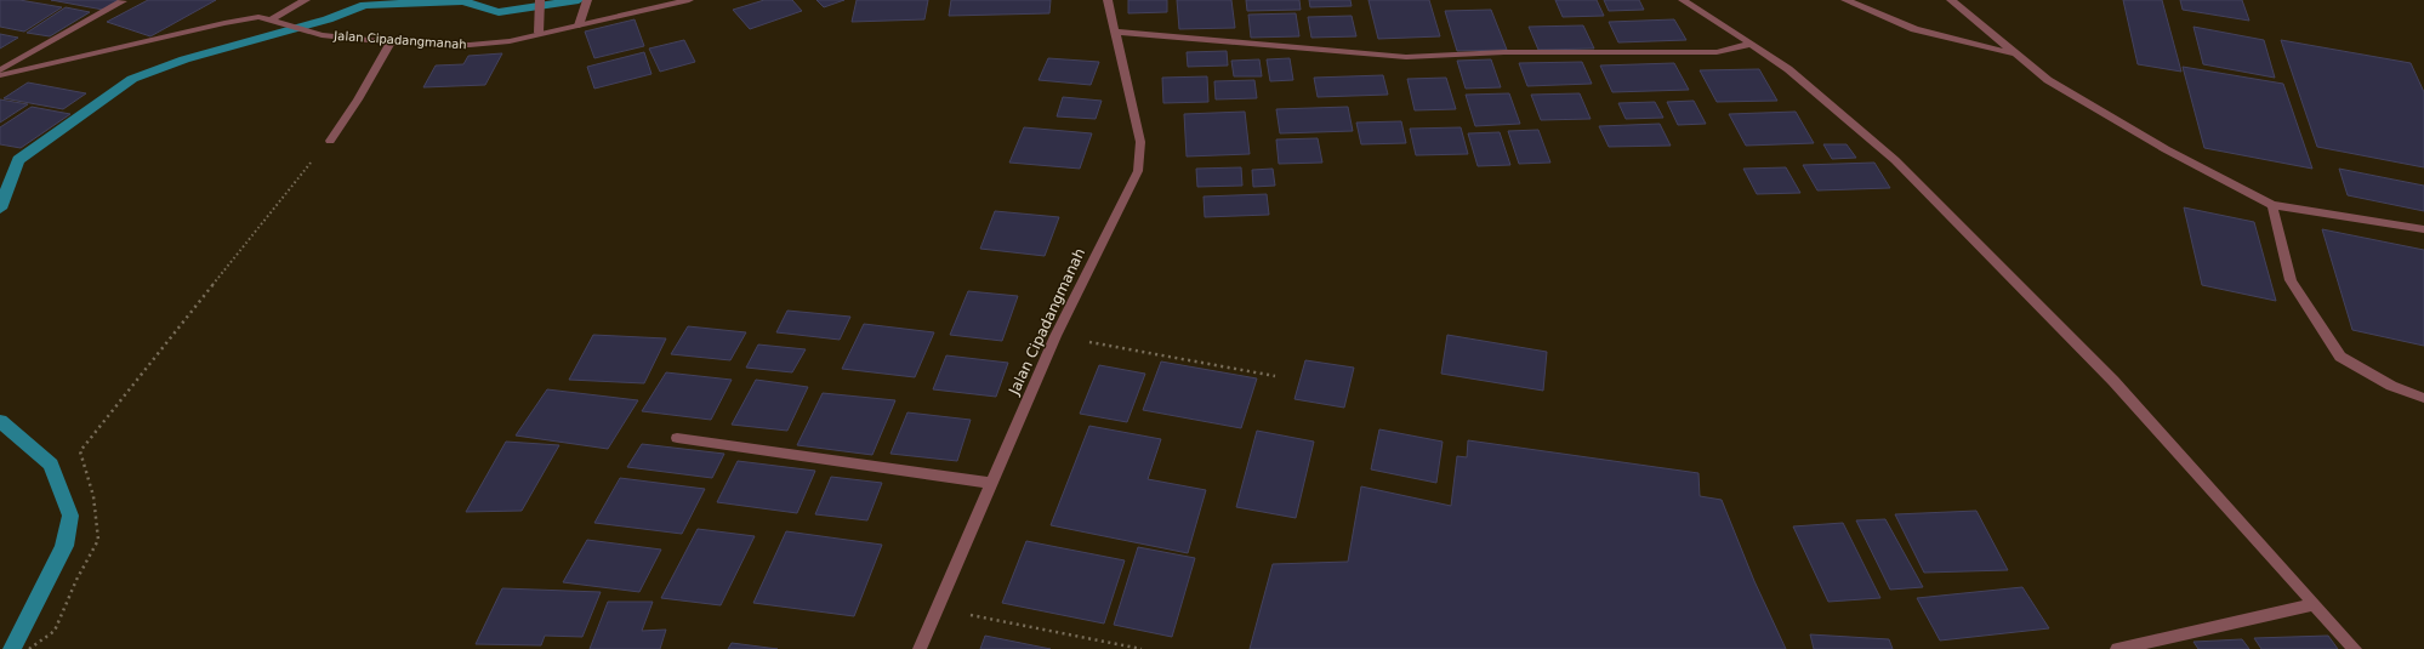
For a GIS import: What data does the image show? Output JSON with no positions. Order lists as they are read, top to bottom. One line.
{"streets":{"street":["Jalan Cipadangmanah"]}}
